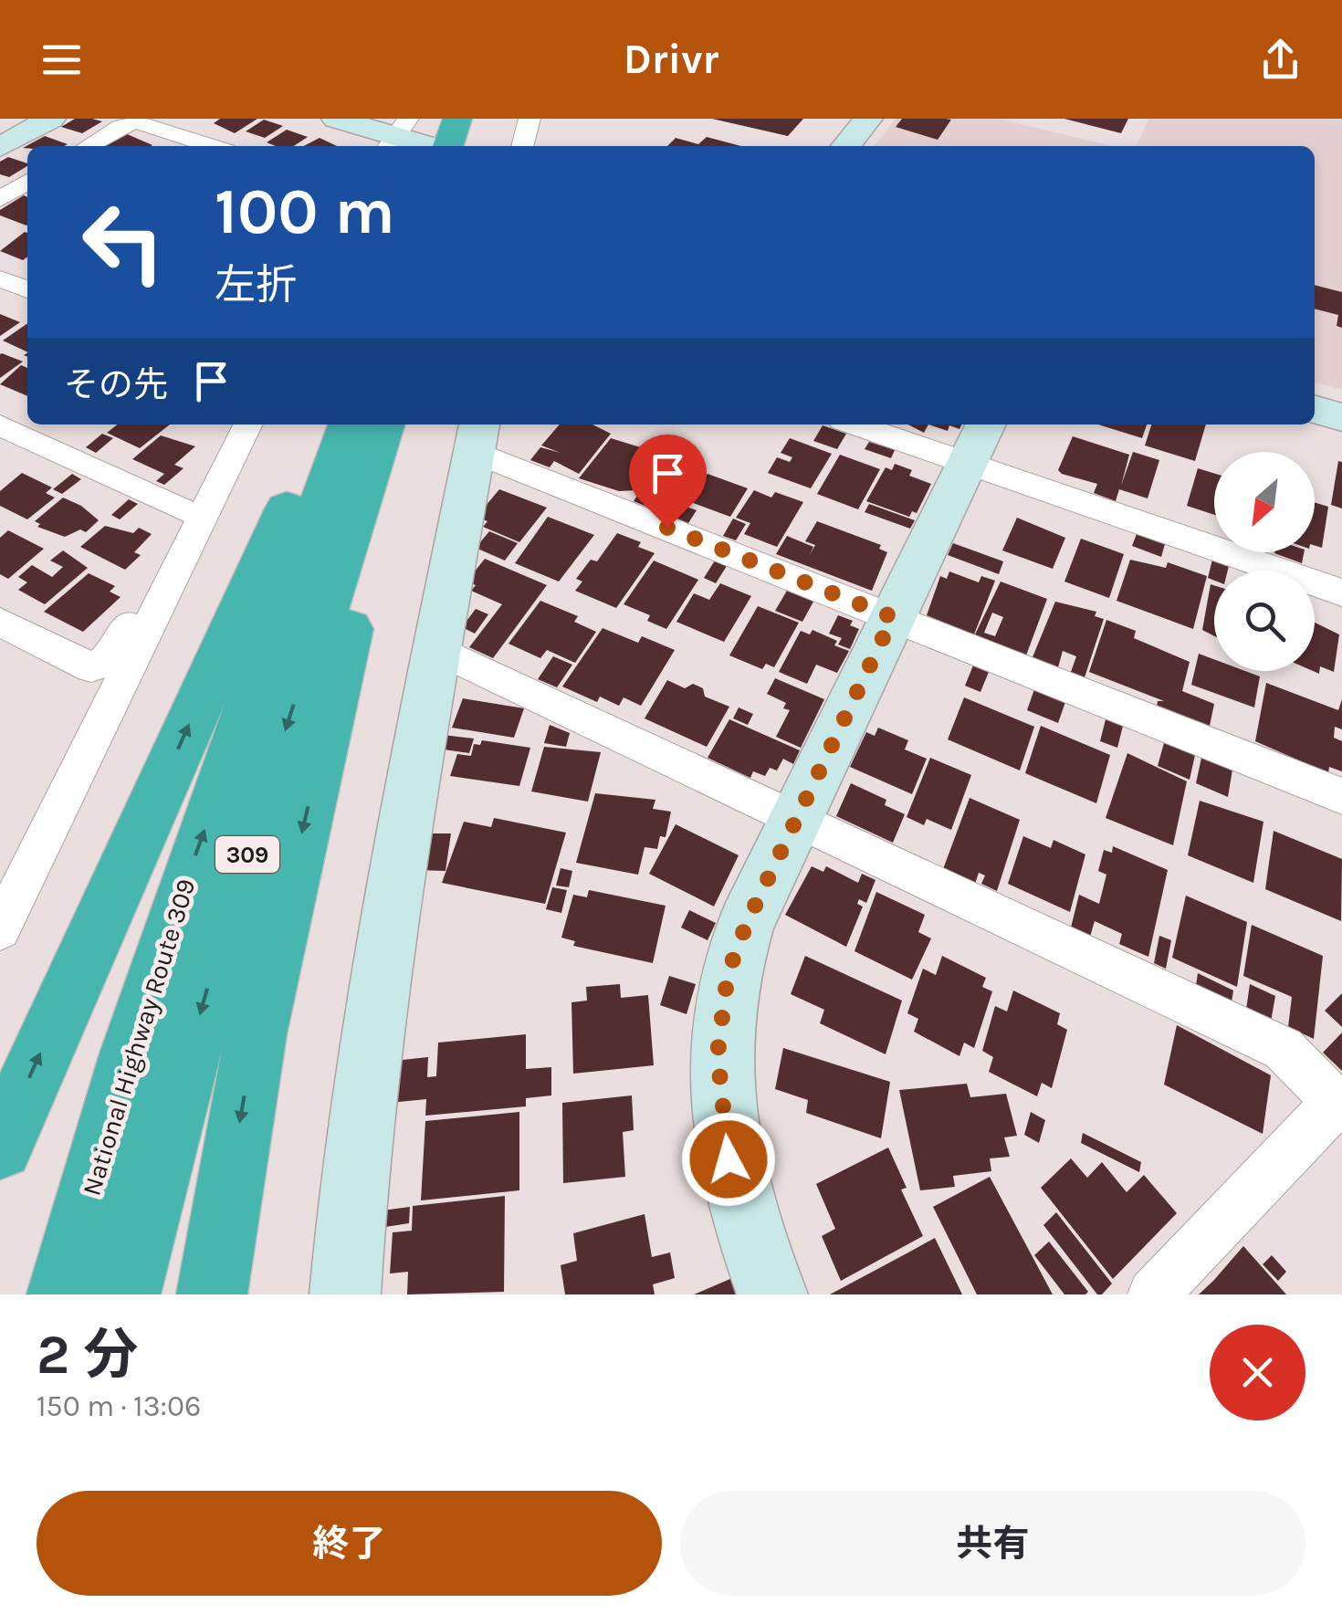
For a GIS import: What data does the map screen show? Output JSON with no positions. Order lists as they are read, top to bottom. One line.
{"streets":{"highway":["309","National Highway Route 309"]},"north":"bottom left","page":{"header":"Drivr","turn":["100 m","左折"],"then":"その先","heading":["2 分","150 m · 13:06"],"buttons":["終了","共有"]}}
